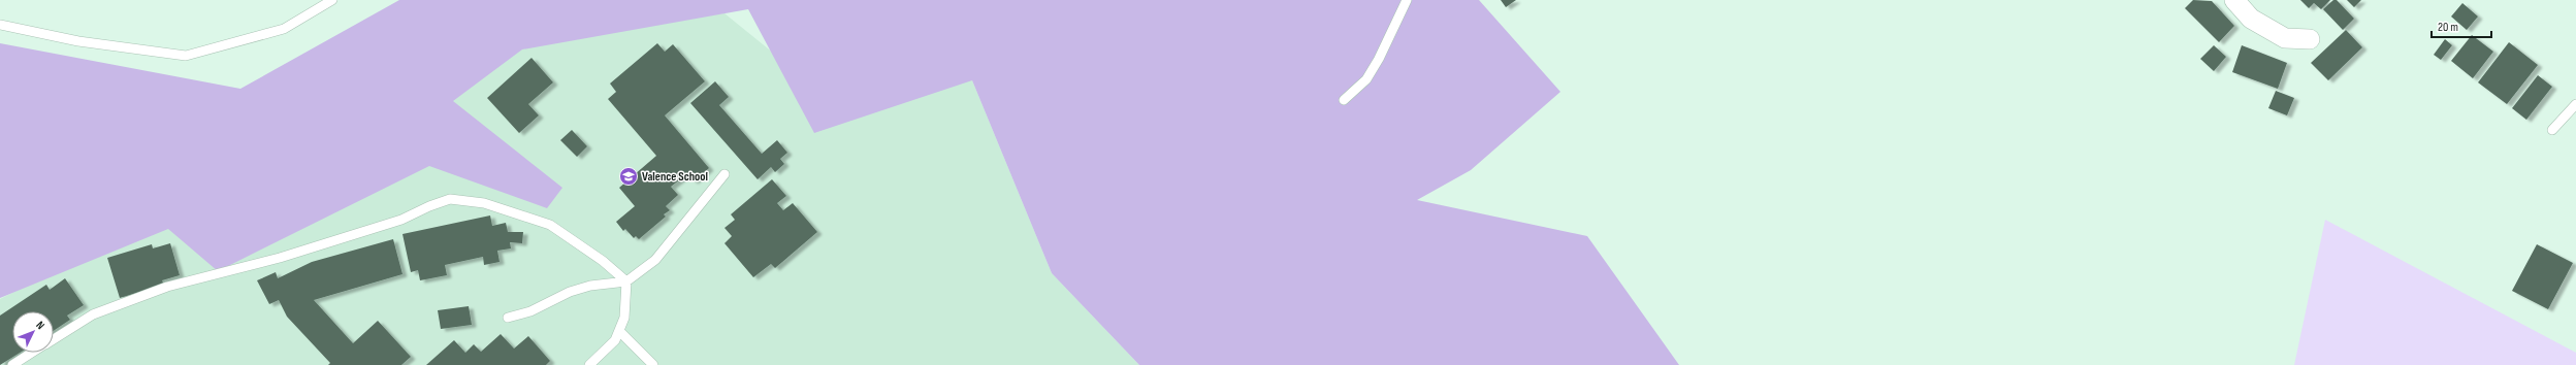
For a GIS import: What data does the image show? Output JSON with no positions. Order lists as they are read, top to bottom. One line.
{"places":{"school or university":["Valence School"]},"scale_bar":"20 m","north":"top right"}
